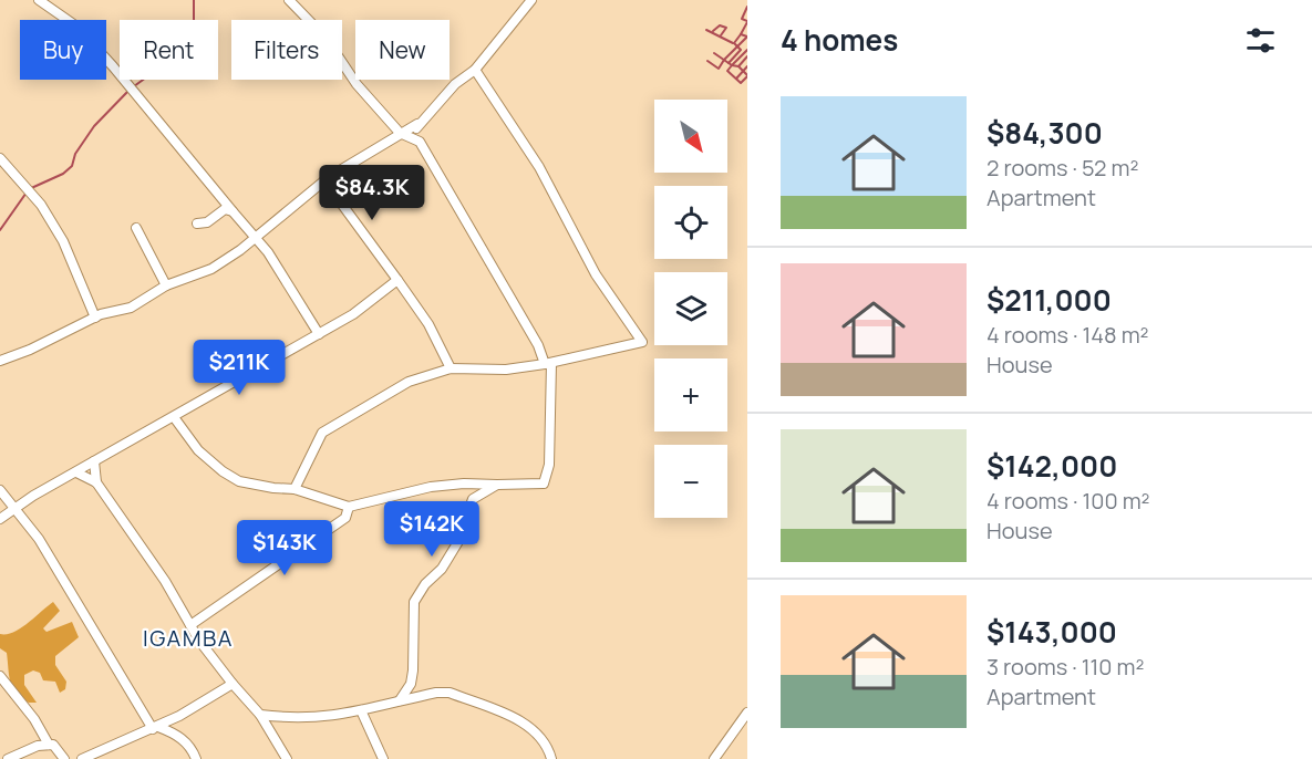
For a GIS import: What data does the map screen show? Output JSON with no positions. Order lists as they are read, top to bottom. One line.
{"districts":["IGAMBA"],"north":"bottom right","page":{"heading":"4 homes","chip":["Buy","Rent","Filters","New"],"list":[{"name":"$84,300","note":"2 rooms · 52 m² · Apartment"},{"name":"$211,000","note":"4 rooms · 148 m² · House"},{"name":"$142,000","note":"4 rooms · 100 m² · House"},{"name":"$143,000","note":"3 rooms · 110 m² · Apartment"}],"map_buttons":["+","−"],"price":["$84.3K","$211K","$142K","$143K"]}}
